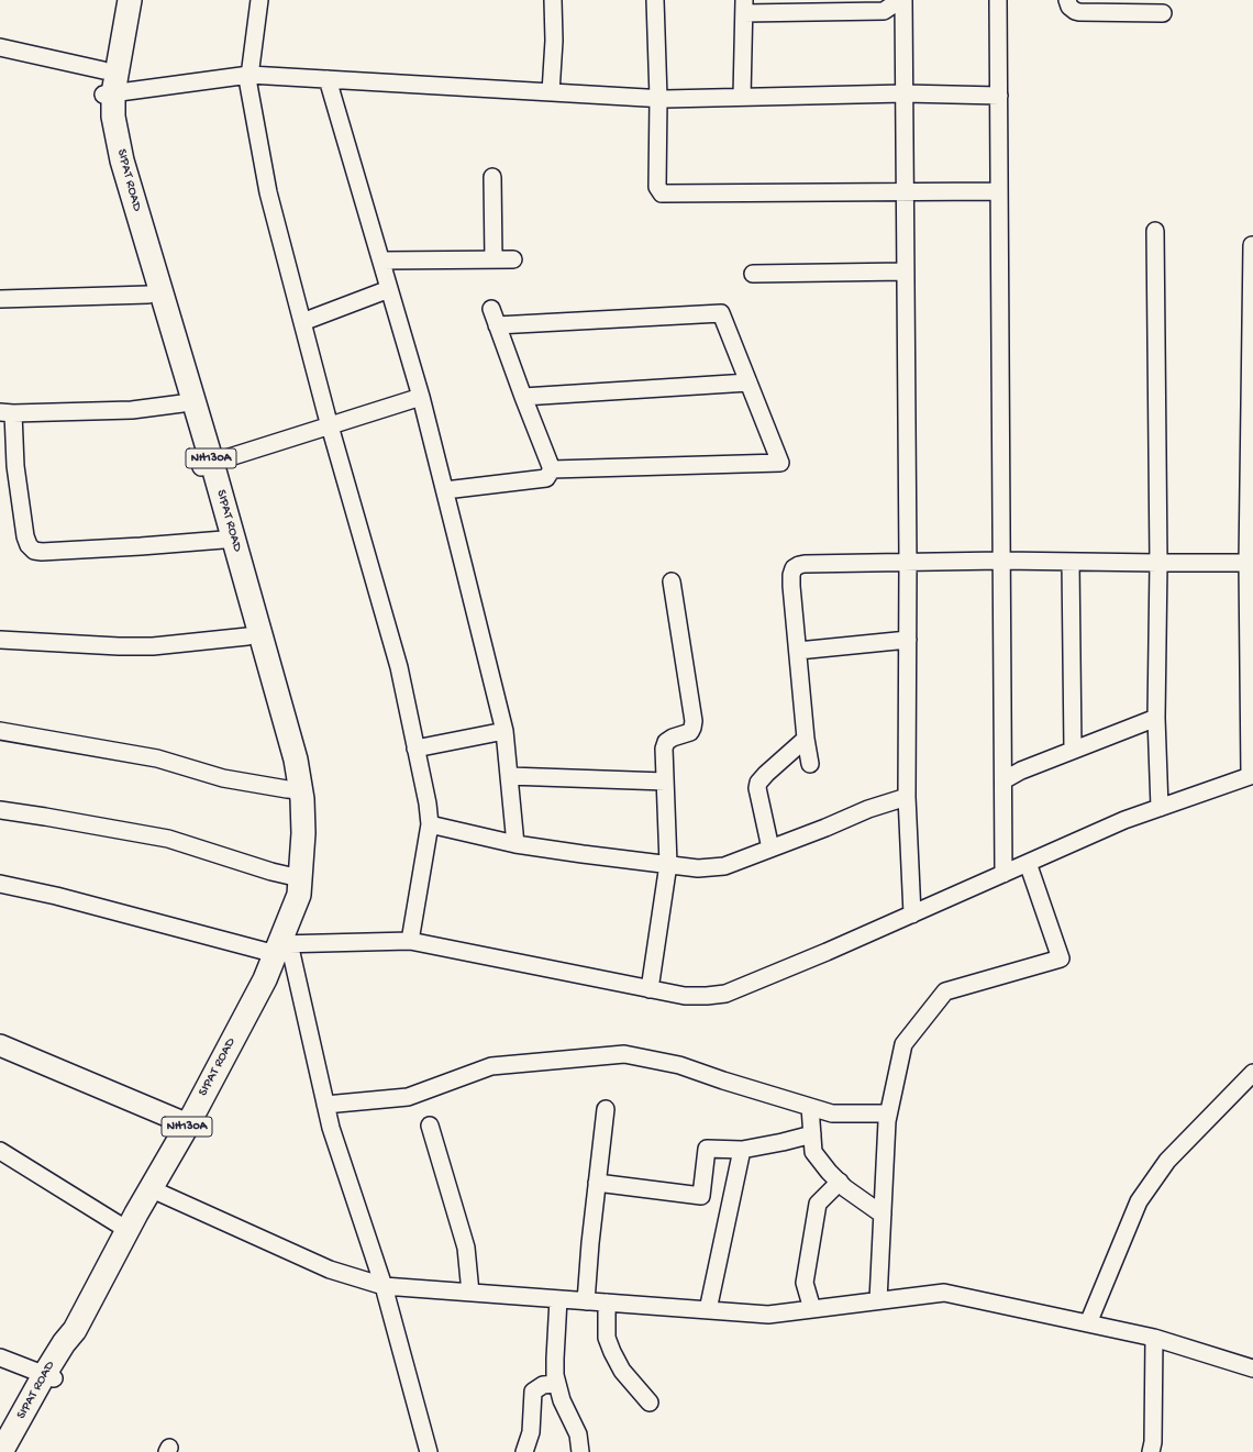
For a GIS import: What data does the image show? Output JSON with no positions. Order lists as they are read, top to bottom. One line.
{"streets":{"highway":["SIPAT ROAD","NH130A"]}}
